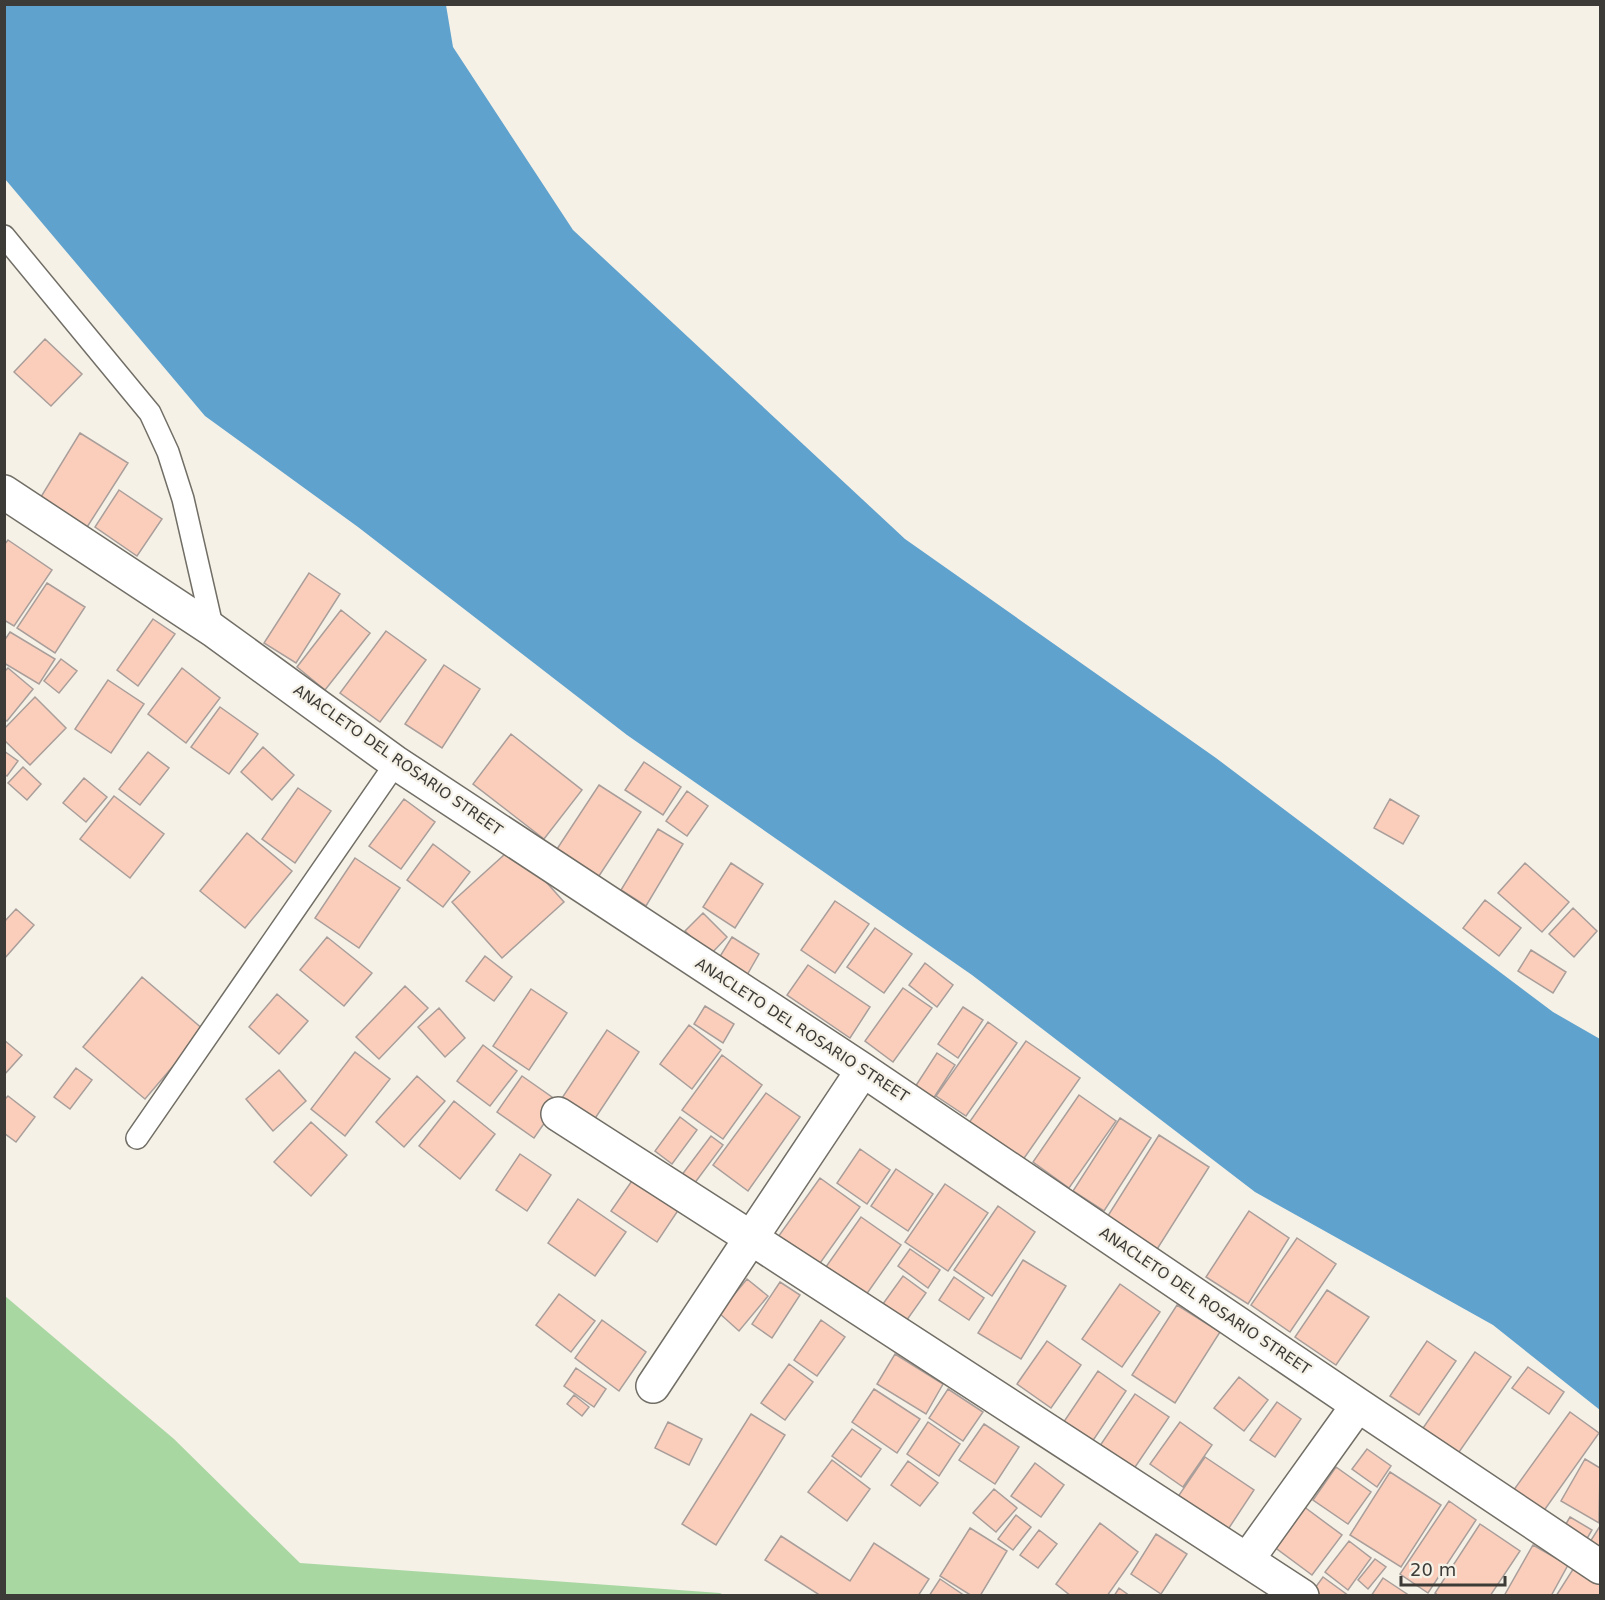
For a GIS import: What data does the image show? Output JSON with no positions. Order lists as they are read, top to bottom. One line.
{"streets":{"street":["ANACLETO DEL ROSARIO STREET"]},"scale_bar":"20 m"}
